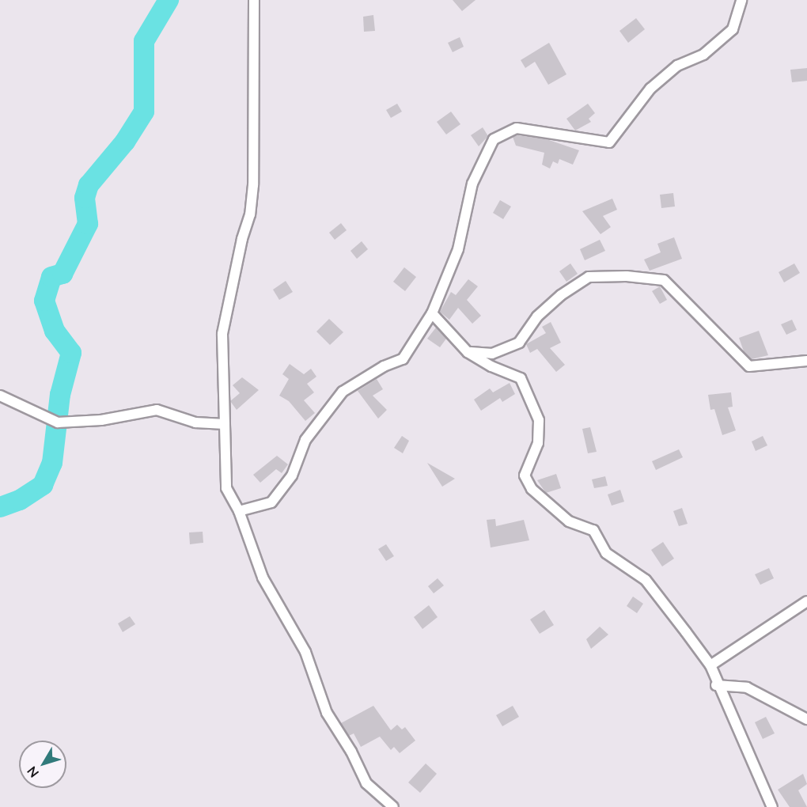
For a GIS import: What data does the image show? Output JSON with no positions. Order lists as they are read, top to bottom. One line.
{"north":"bottom left"}
